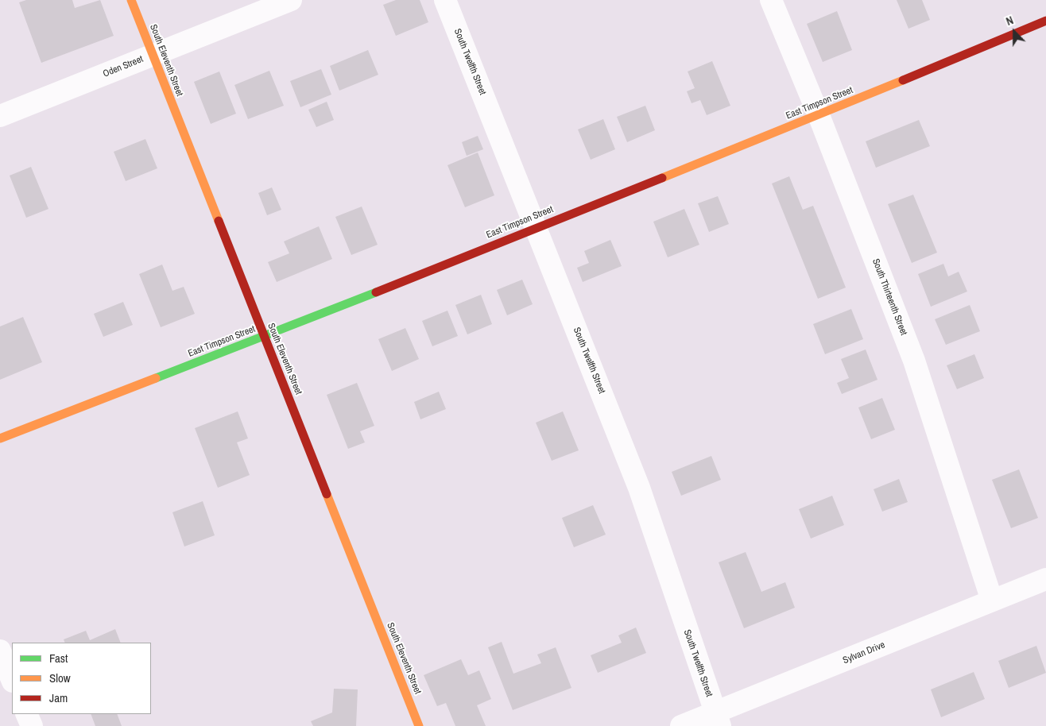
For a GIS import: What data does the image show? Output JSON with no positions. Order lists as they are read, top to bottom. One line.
{"streets":{"street":["South Eleventh Street","South Twelfth Street","Oden Street","East Timpson Street","South Thirteenth Street","Sylvan Drive"]},"crossings":[["South Eleventh Street","Oden Street"],["South Eleventh Street","East Timpson Street"],["South Twelfth Street","East Timpson Street"],["South Twelfth Street","Sylvan Drive"],["East Timpson Street","South Thirteenth Street"],["South Thirteenth Street","Sylvan Drive"]],"legend":["Fast","Slow","Jam"],"north":"top"}
